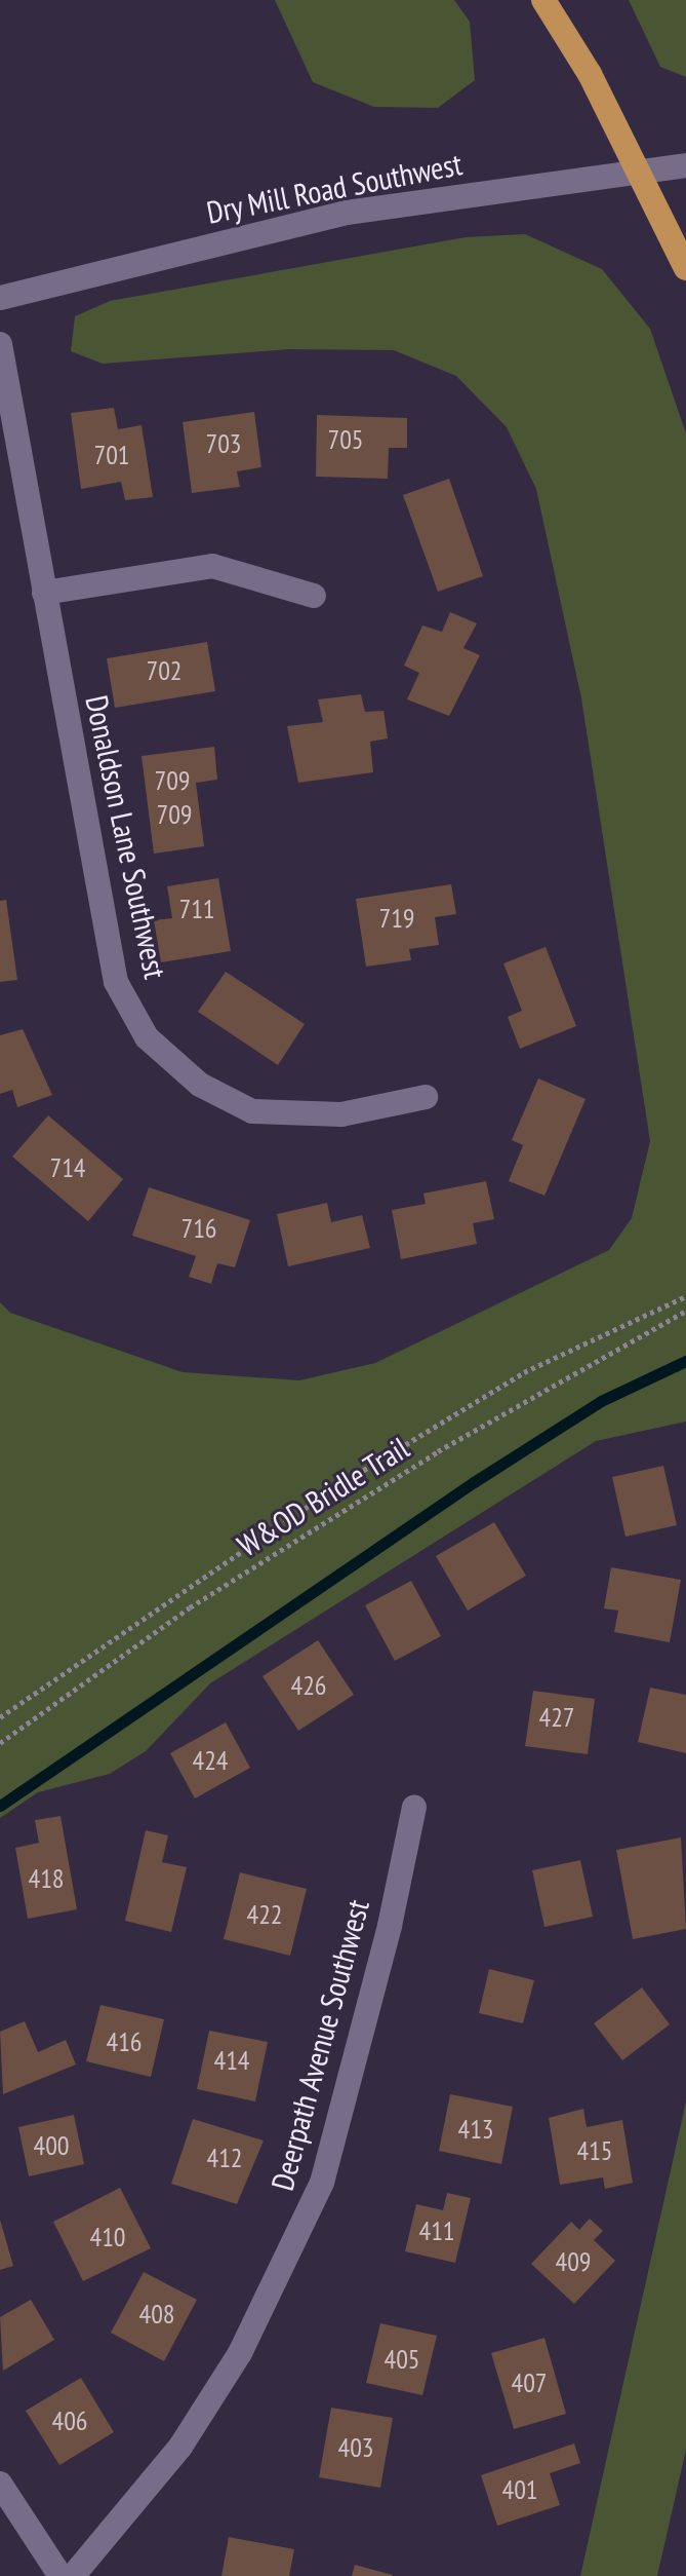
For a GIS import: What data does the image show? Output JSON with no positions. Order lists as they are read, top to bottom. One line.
{"streets":{"street":["Dry Mill Road Southwest","Donaldson Lane Southwest","Deerpath Avenue Southwest"],"path":["W&OD Bridle Trail"]},"house_numbers":["705","703","701","702","709","709","711","719","714","716","426","427","424","418","422","416","414","413","400","415","412","411","410","409","408","405","407","406","403","401"]}
